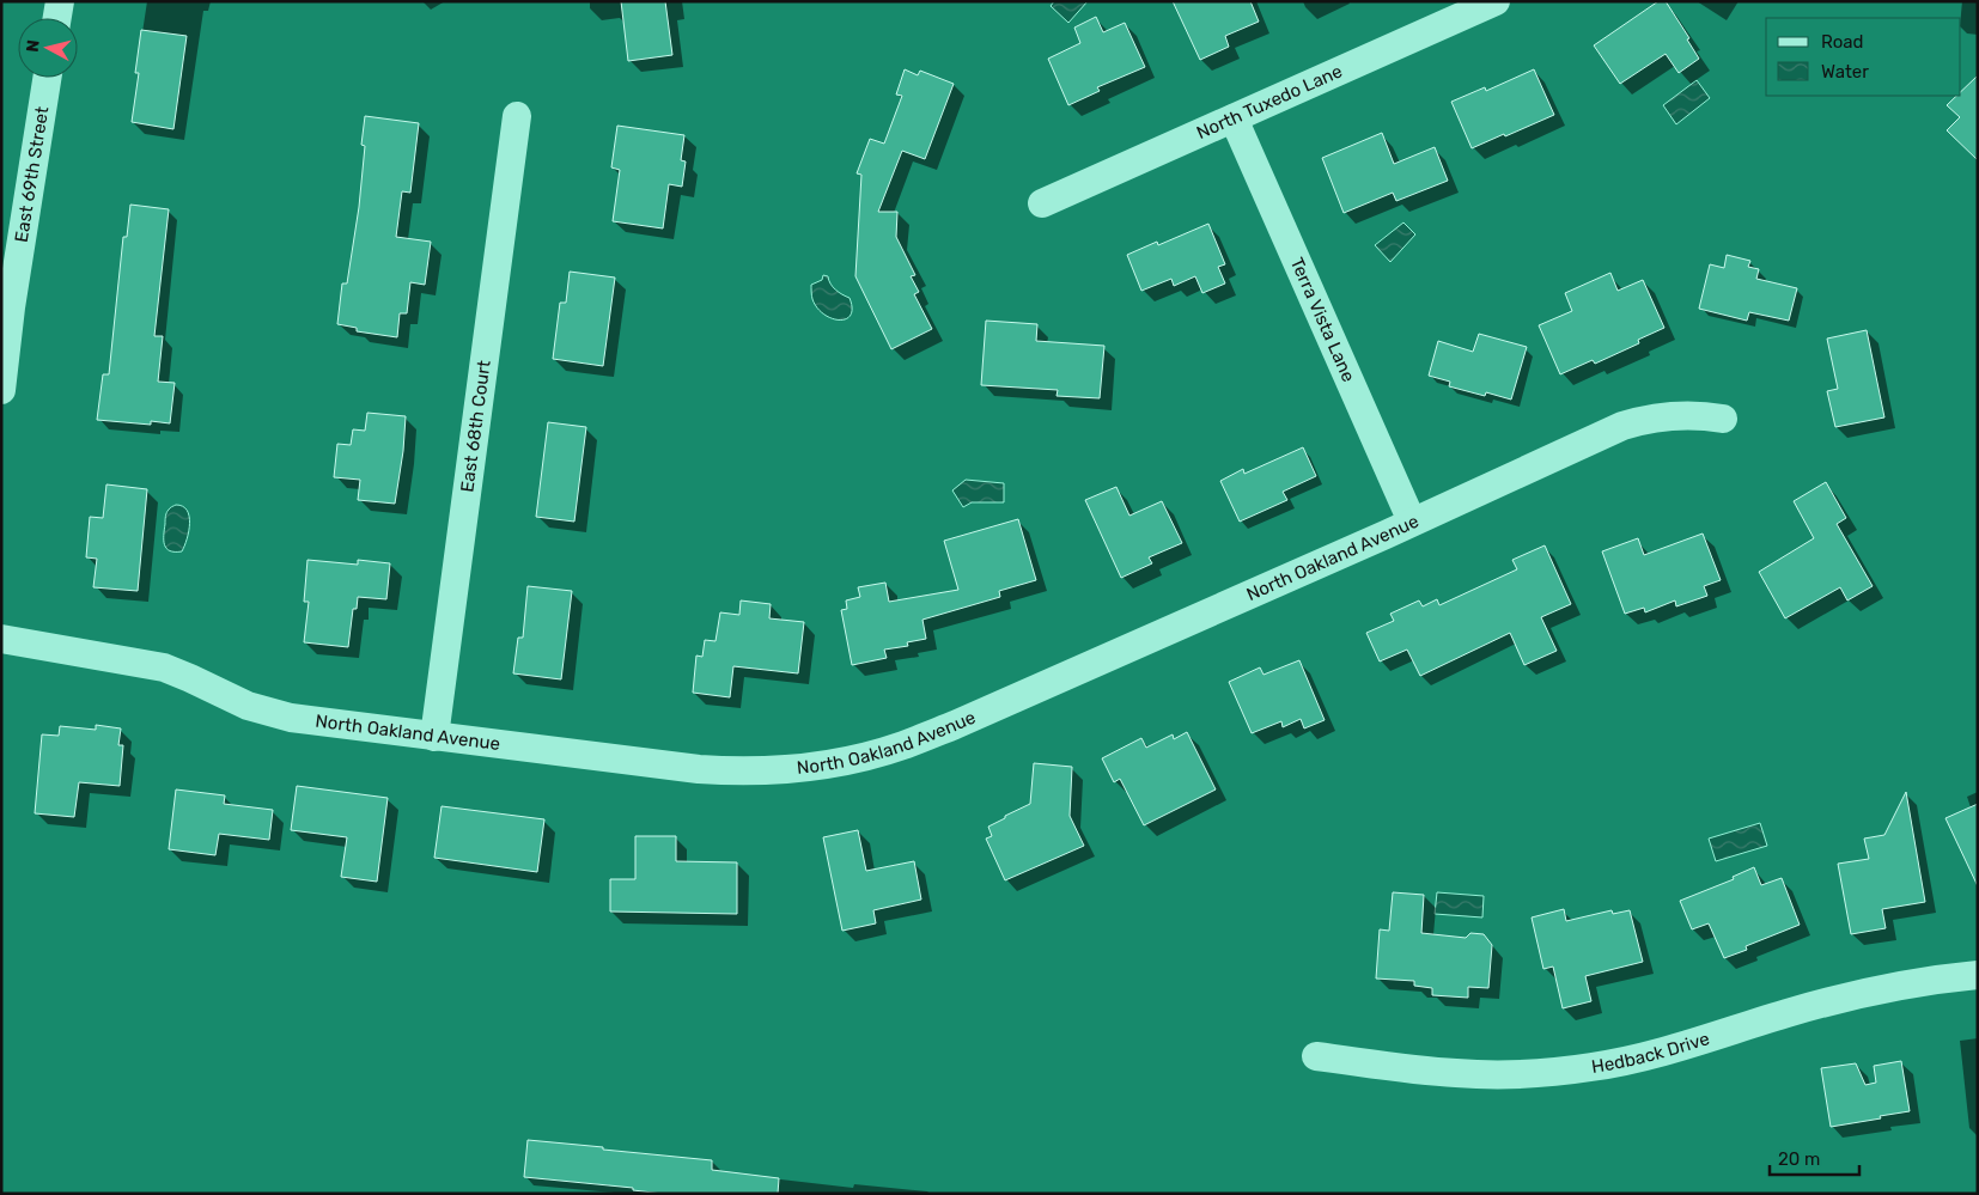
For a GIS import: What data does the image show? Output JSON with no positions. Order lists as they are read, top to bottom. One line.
{"streets":{"street":["North Tuxedo Lane","East 69th Street","Terra Vista Lane","East 68th Court","North Oakland Avenue","Hedback Drive"]},"crossings":[["North Tuxedo Lane","Terra Vista Lane"],["Terra Vista Lane","North Oakland Avenue"],["East 68th Court","North Oakland Avenue"]],"legend":["Road","Water"],"scale_bar":"20 m","north":"left"}
